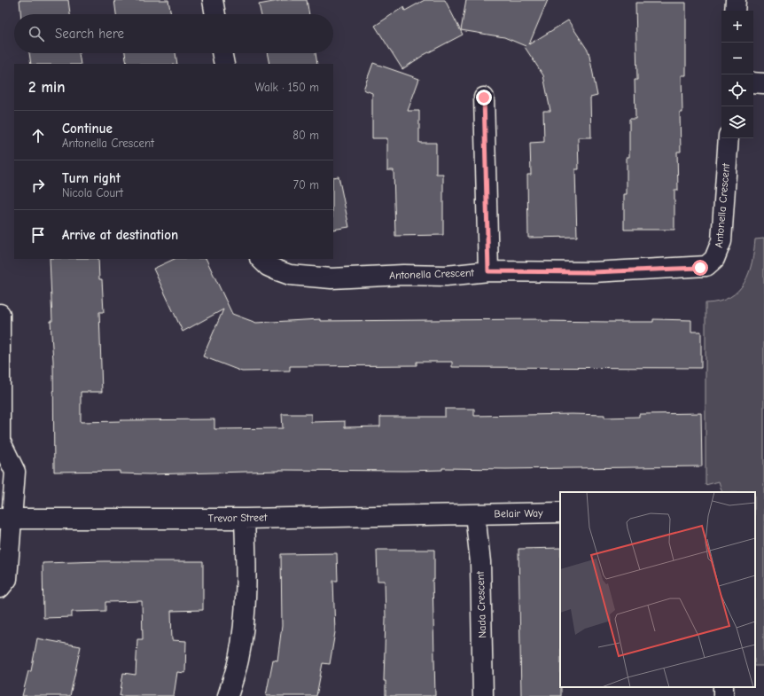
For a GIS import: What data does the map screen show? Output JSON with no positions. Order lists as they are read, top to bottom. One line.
{"streets":{"street":["Antonella Crescent","Belair Way","Trevor Street","Nada Crescent"]},"crossings":[["Belair Way","Trevor Street"],["Belair Way","Nada Crescent"],["Trevor Street","Nada Crescent"]],"page":{"map_buttons":["+","−"],"search":"Search here","heading":["2 min","Walk · 150 m"],"list":[["Continue","Antonella Crescent","80 m"],["Turn right","Nicola Court","70 m"],"Arrive at destination"]}}
